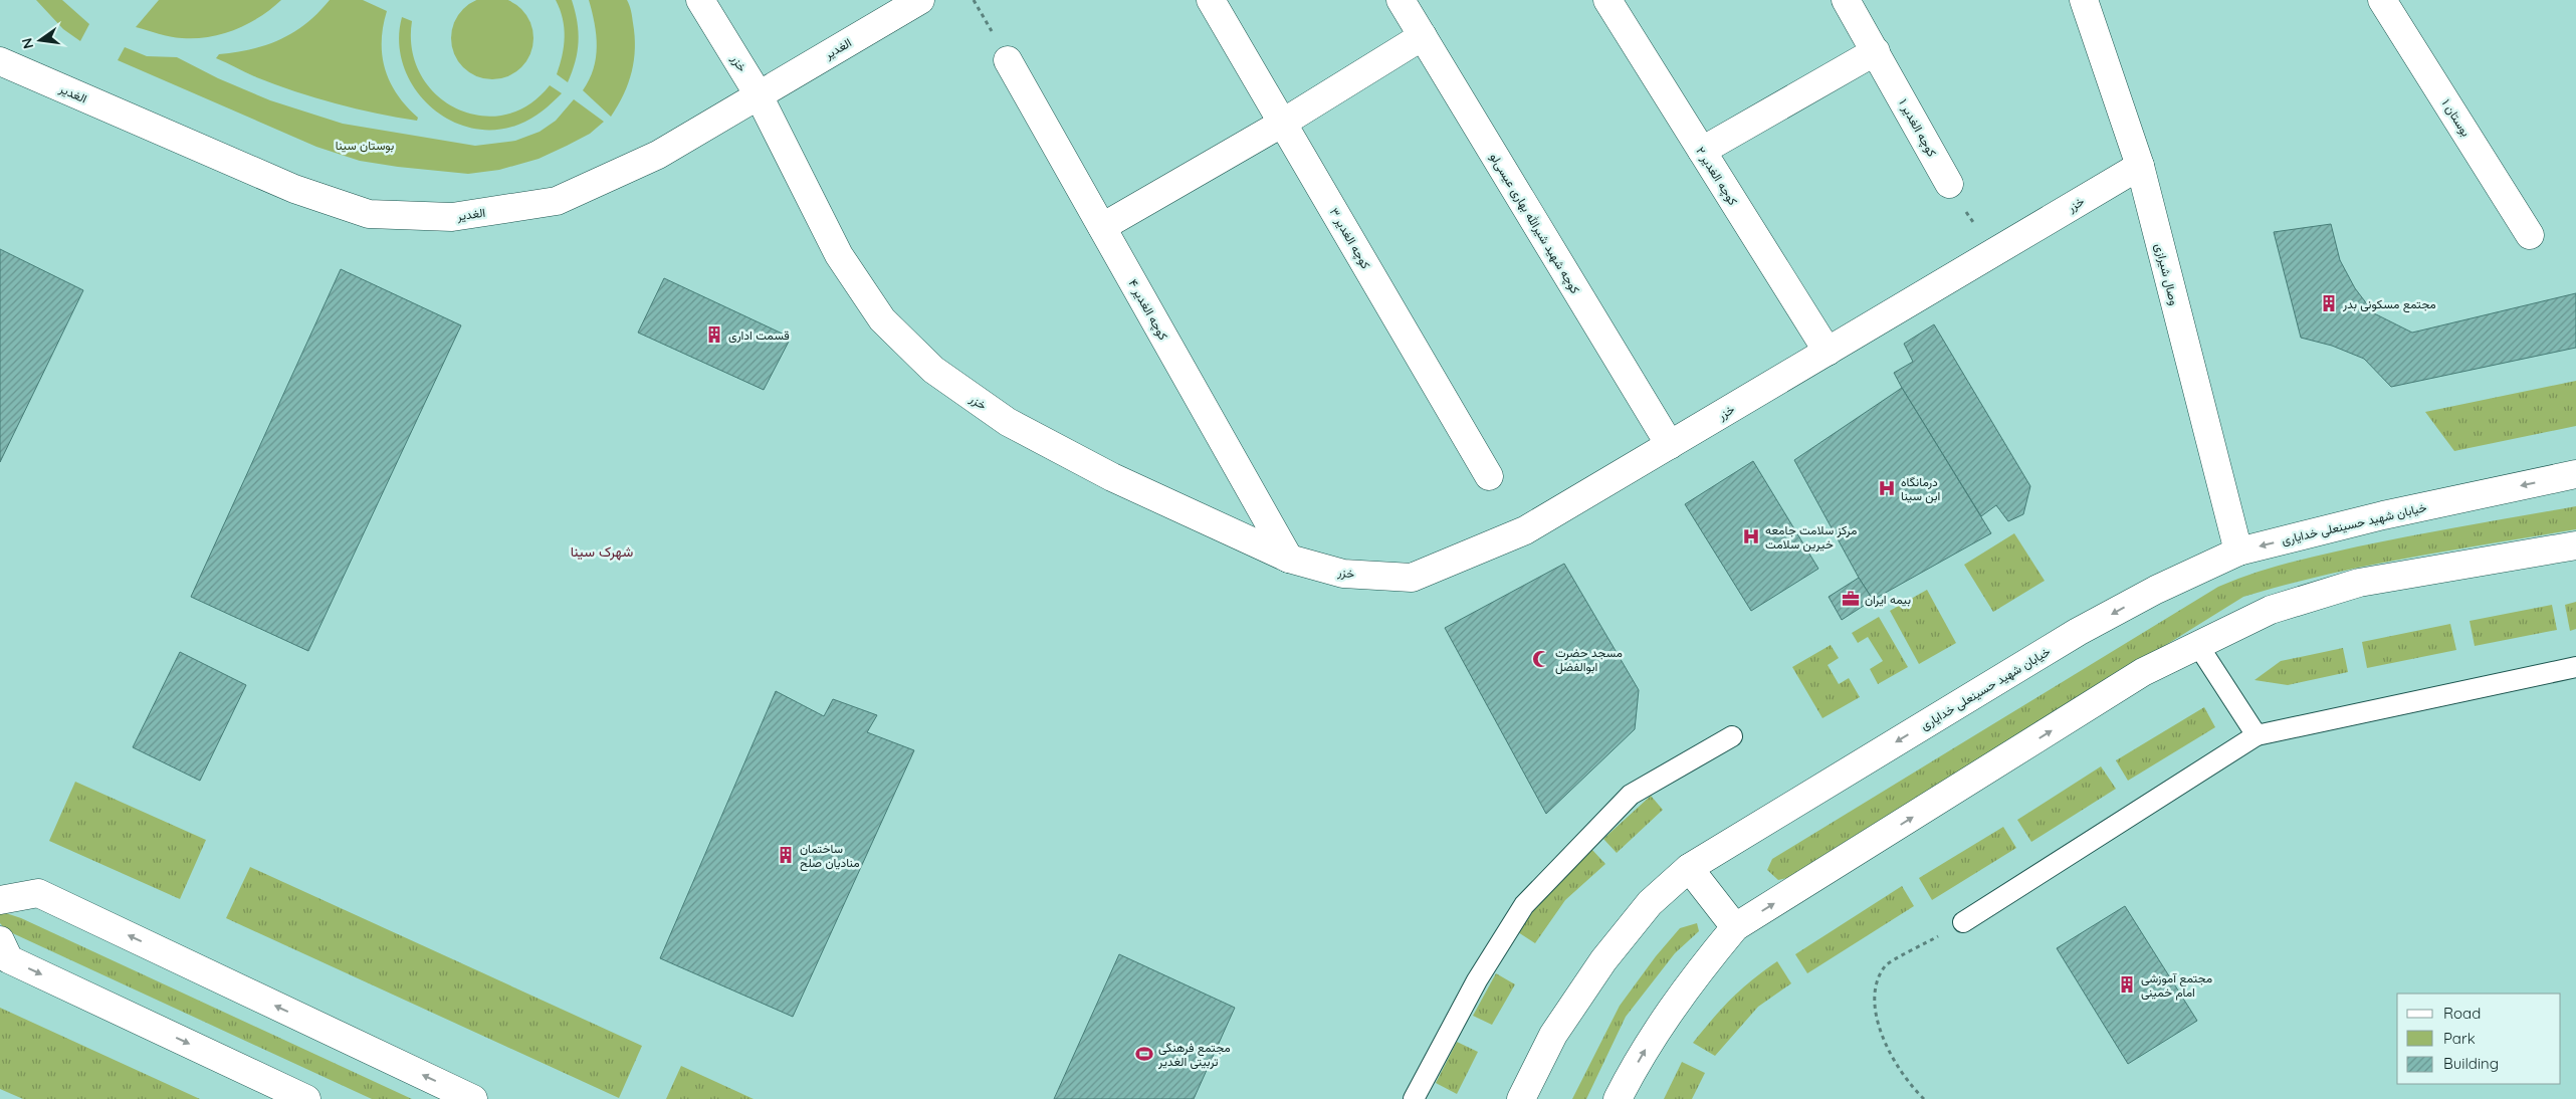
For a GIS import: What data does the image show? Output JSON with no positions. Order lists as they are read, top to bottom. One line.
{"streets":{"street":["الغدیر","خزر","بوستان ۱","کوچه الغدیر ۱","کوچه الغدیر ۲","کوچه شهید شیرالله بهاری عیسی‌لو","کوچه الغدیر ۳","وصال شیرازی","کوچه الغدیر ۴","خیابان شهید حسینعلی خدایاری"]},"crossings":[["الغدیر","خزر"],["خزر","کوچه الغدیر ۲"],["خزر","کوچه شهید شیرالله بهاری عیسی‌لو"],["خزر","وصال شیرازی"],["خزر","کوچه الغدیر ۴"],["وصال شیرازی","خیابان شهید حسینعلی خدایاری"]],"districts":["شهرک سینا"],"parks":["بوستان سینا"],"places":{"building":["مجتمع مسکونی بدر","قسمت اداری","ساختمان منادیان صلح","مجتمع آموزشی امام خمینی"],"hospital":["درمانگاه ابن سینا","مرکز سلامت جامعه خیرین سلامت"],"office":["بیمه ایران"],"mosque":["مسجد حضرت ابوالفضل"],"sports":["مجتمع فرهنگی تربیتی الغدیر"]},"legend":["Road","Park","Building"],"north":"left"}
